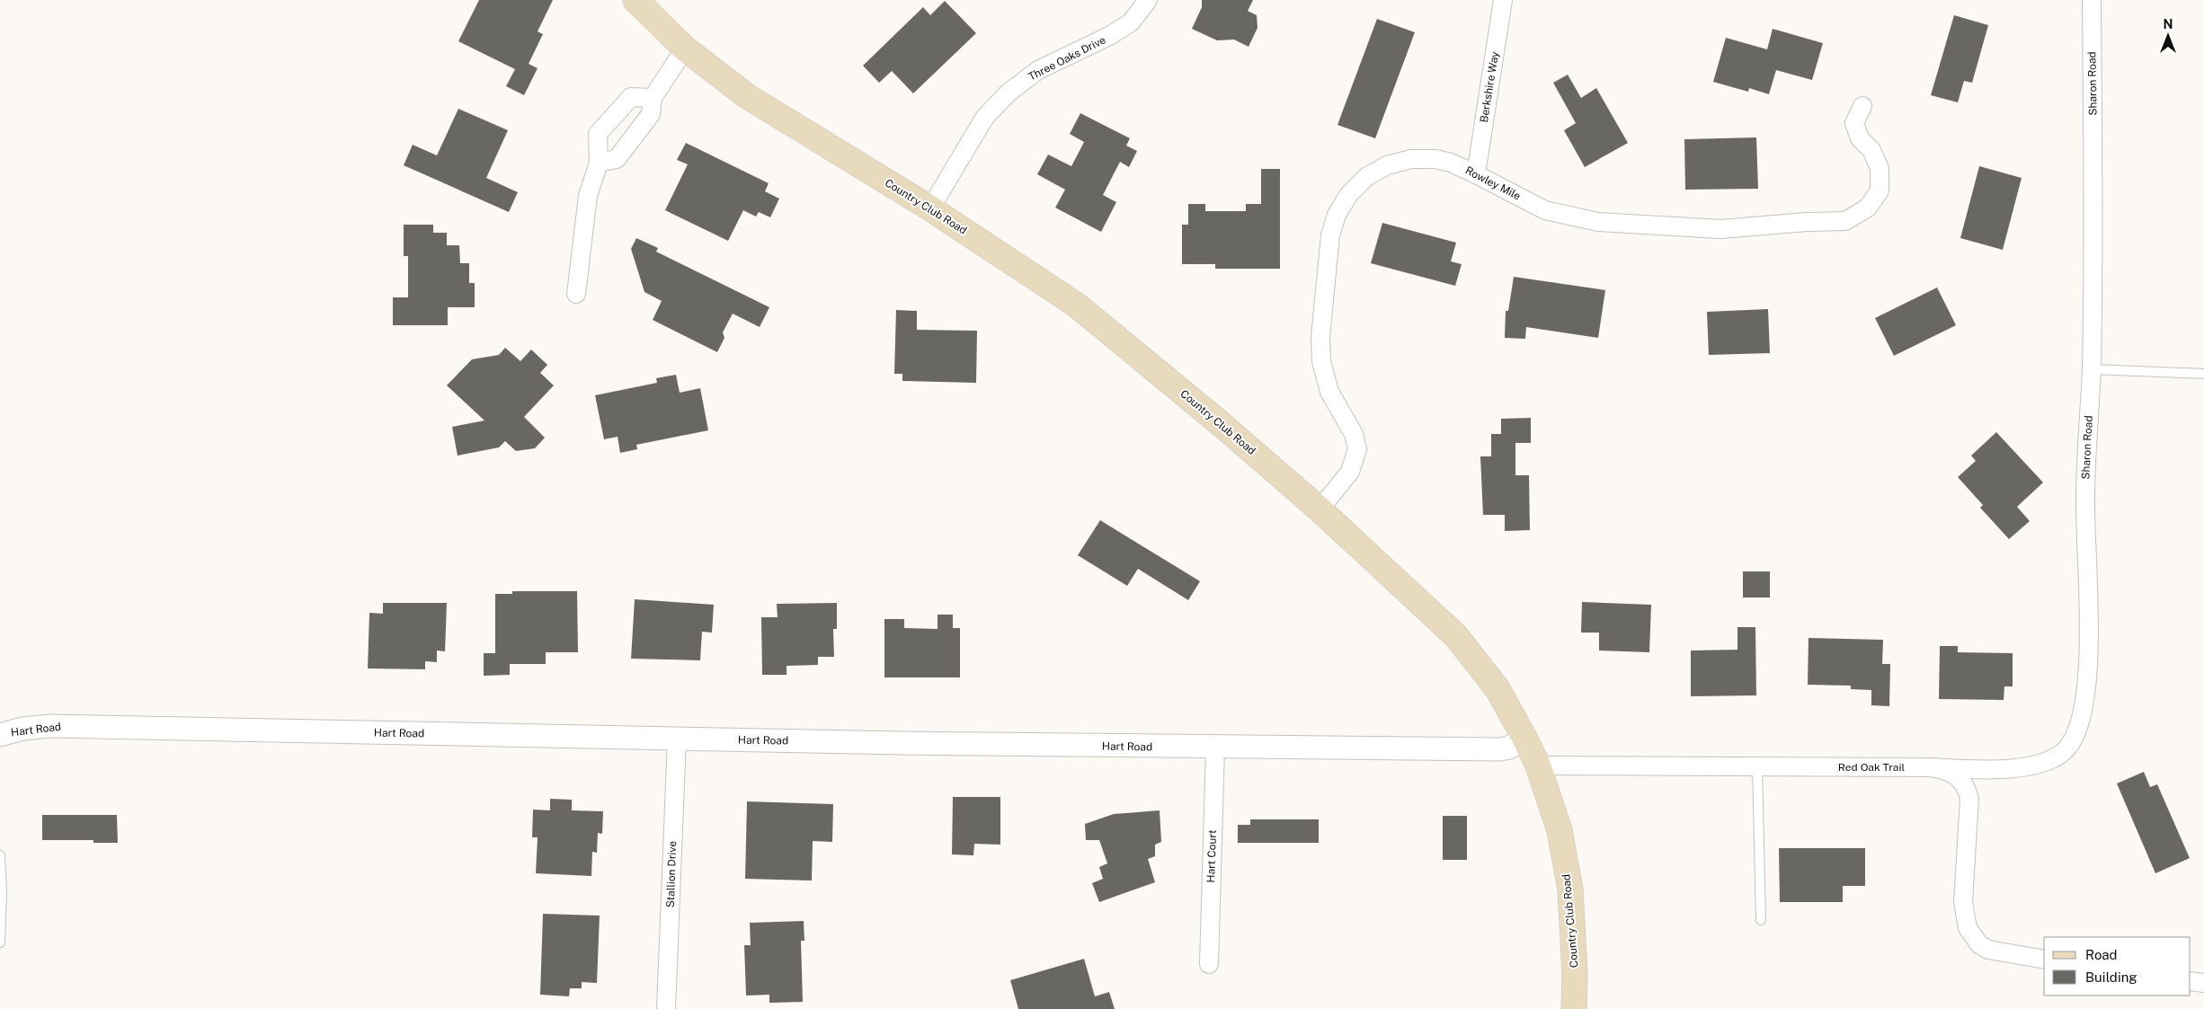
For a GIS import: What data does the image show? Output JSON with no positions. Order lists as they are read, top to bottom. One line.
{"streets":{"main road":["Country Club Road"],"street":["Three Oaks Drive","Sharon Road","Berkshire Way","Rowley Mile","Hart Road","Red Oak Trail","Hart Court","Stallion Drive"]},"crossings":[["Three Oaks Drive","Country Club Road"],["Sharon Road","Red Oak Trail"],["Berkshire Way","Rowley Mile"],["Rowley Mile","Country Club Road"],["Country Club Road","Hart Road"],["Country Club Road","Red Oak Trail"],["Hart Road","Hart Court"],["Hart Road","Stallion Drive"]],"legend":["Road","Building"],"north":"top"}
